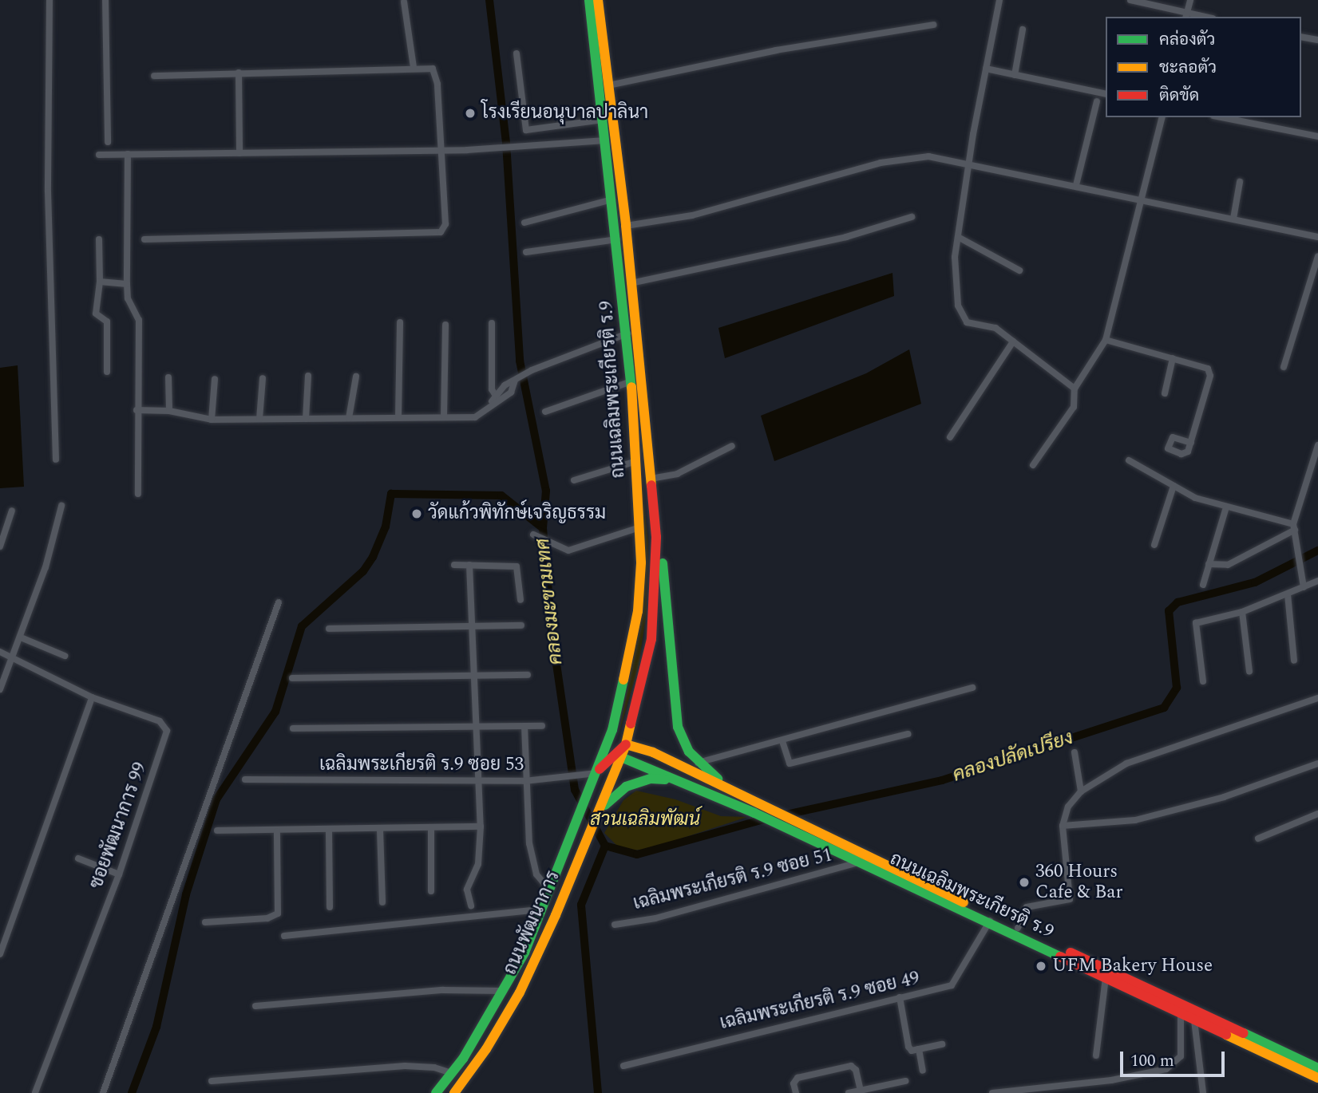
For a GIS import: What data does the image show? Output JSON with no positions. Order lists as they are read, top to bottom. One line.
{"streets":{"main road":["ถนนเฉลิมพระเกียรติ ร.9","ถนนพัฒนาการ"],"street":["เฉลิมพระเกียรติ ร.9 ซอย 53","ซอยพัฒนาการ 99","เฉลิมพระเกียรติ ร.9 ซอย 51","เฉลิมพระเกียรติ ร.9 ซอย 49"]},"crossings":[["ถนนเฉลิมพระเกียรติ ร.9","เฉลิมพระเกียรติ ร.9 ซอย 53"],["ถนนเฉลิมพระเกียรติ ร.9","เฉลิมพระเกียรติ ร.9 ซอย 51"],["ถนนเฉลิมพระเกียรติ ร.9","ถนนพัฒนาการ"],["ถนนเฉลิมพระเกียรติ ร.9","เฉลิมพระเกียรติ ร.9 ซอย 49"],["เฉลิมพระเกียรติ ร.9 ซอย 53","ถนนพัฒนาการ"]],"water":["คลองมะขามเทศ","คลองปลัดเปรียง"],"parks":["สวนเฉลิมพัฒน์"],"places":["โรงเรียนอนุบาลปาลินา","วัดแก้วพิทักษ์เจริญธรรม","360 Hours Cafe & Bar","UFM Bakery House"],"legend":["คล่องตัว","ชะลอตัว","ติดขัด"],"scale_bar":"100 m"}
